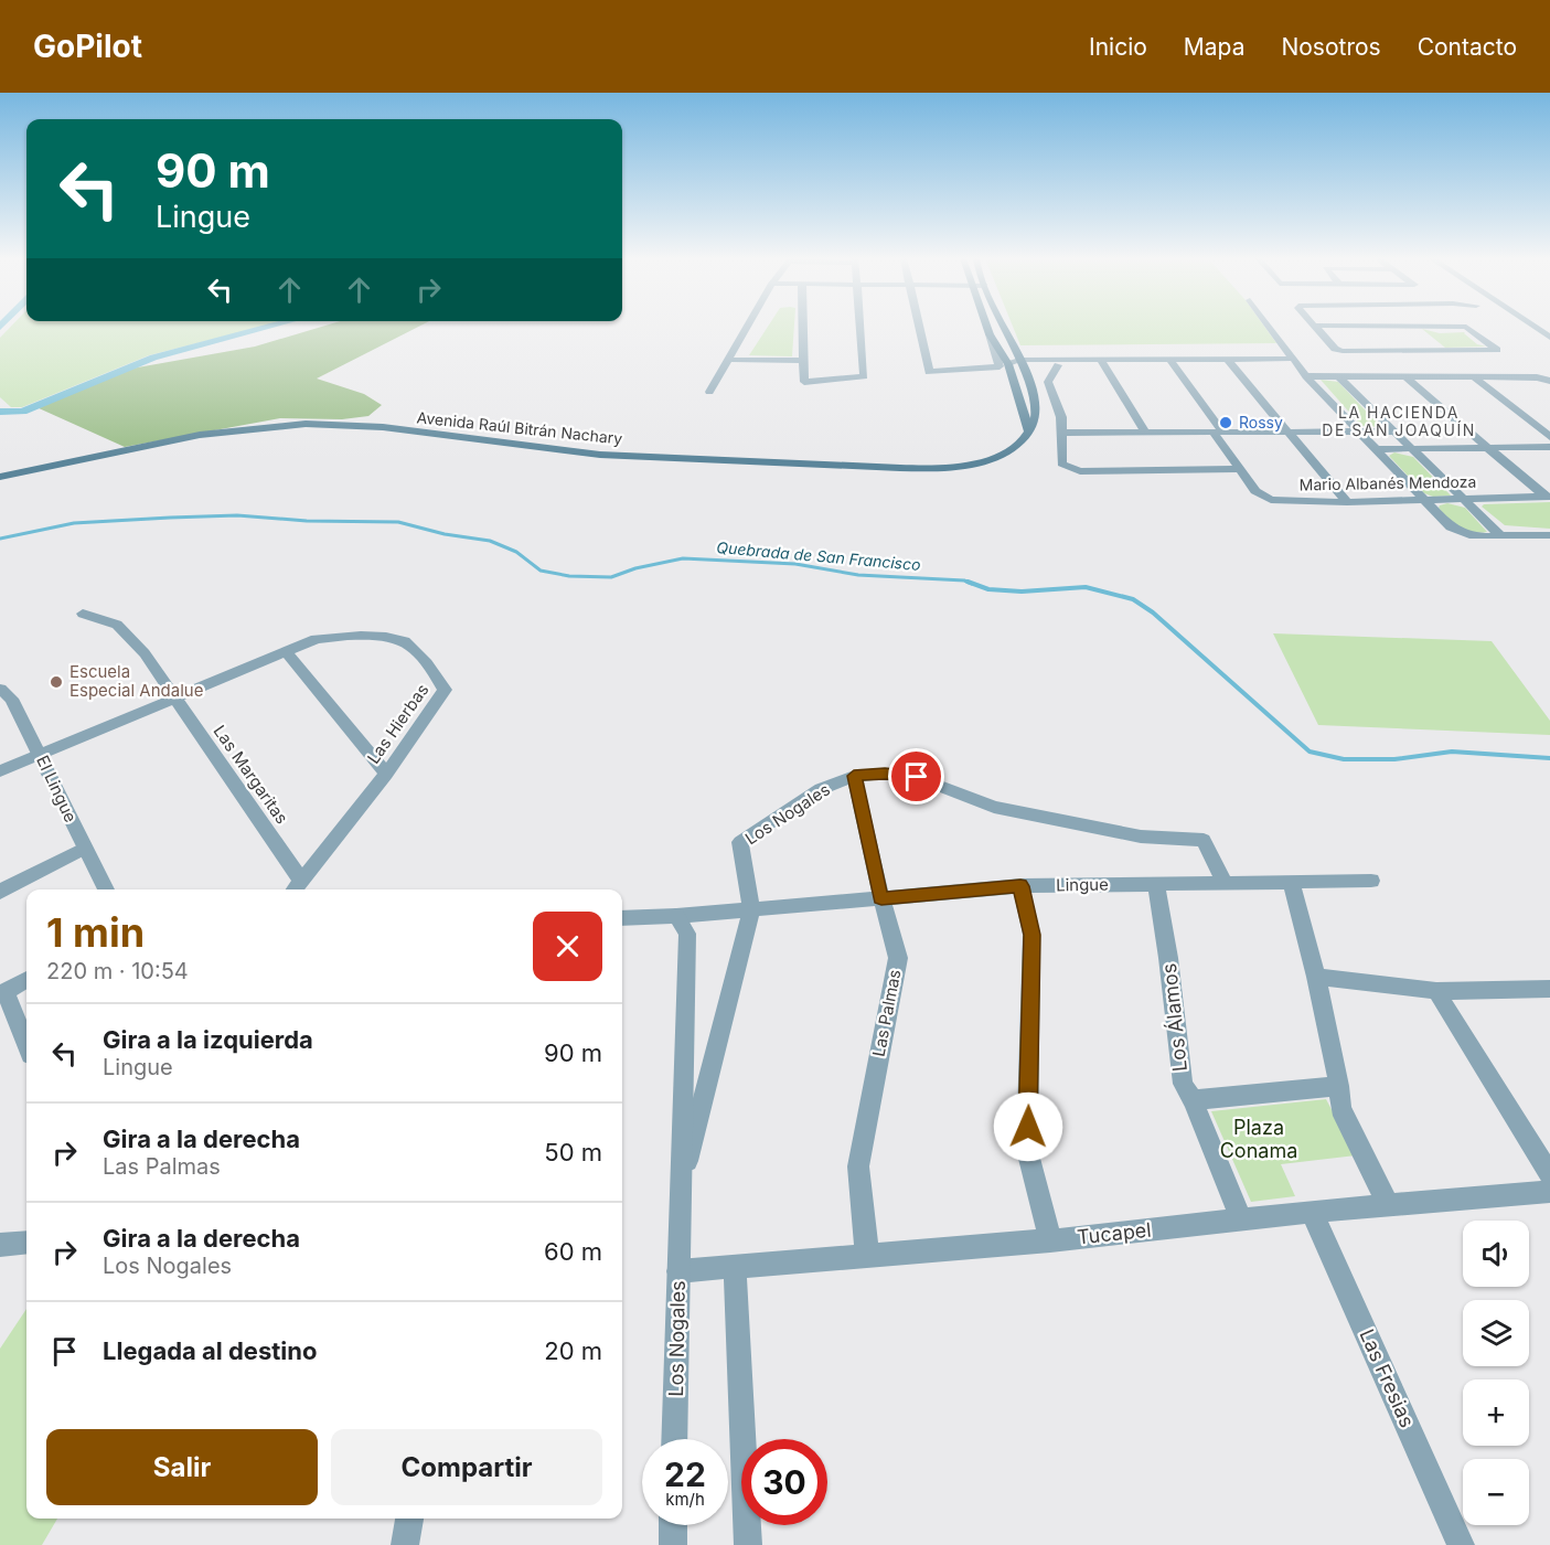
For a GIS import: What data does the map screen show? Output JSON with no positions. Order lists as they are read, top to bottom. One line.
{"streets":{"main road":["Avenida Raúl Bitrán Nachary"],"street":["Mario Albanés Mendoza","Las Hierbas","Las Margaritas","El Lingue","Los Nogales","Lingue","Las Palmas","Los Álamos","Tucapel","Las Fresias"]},"crossings":[["Las Hierbas","Las Margaritas"],["Los Nogales","Lingue"],["Los Nogales","Las Palmas"],["Los Nogales","Tucapel"],["Lingue","Las Palmas"],["Lingue","Los Álamos"],["Las Palmas","Tucapel"],["Los Álamos","Tucapel"],["Tucapel","Las Fresias"]],"districts":["LA HACIENDA DE SAN JOAQUÍN"],"water":["Quebrada de San Francisco"],"parks":["Plaza Conama"],"places":["Rossy","Escuela Especial Andalue"],"page":{"header":"GoPilot","nav":["Inicio","Mapa","Nosotros","Contacto"],"turn":["90 m","Lingue"],"heading":["1 min","220 m · 10:54"],"list":[{"name":"Gira a la izquierda","note":"Lingue","value":"90 m"},{"name":"Gira a la derecha","note":"Las Palmas","value":"50 m"},{"name":"Gira a la derecha","note":"Los Nogales","value":"60 m"},{"name":"Llegada al destino","value":"20 m"}],"map_buttons":["+","−"],"buttons":["Salir","Compartir"],"speed":"22 km/h","limit":"30"}}
